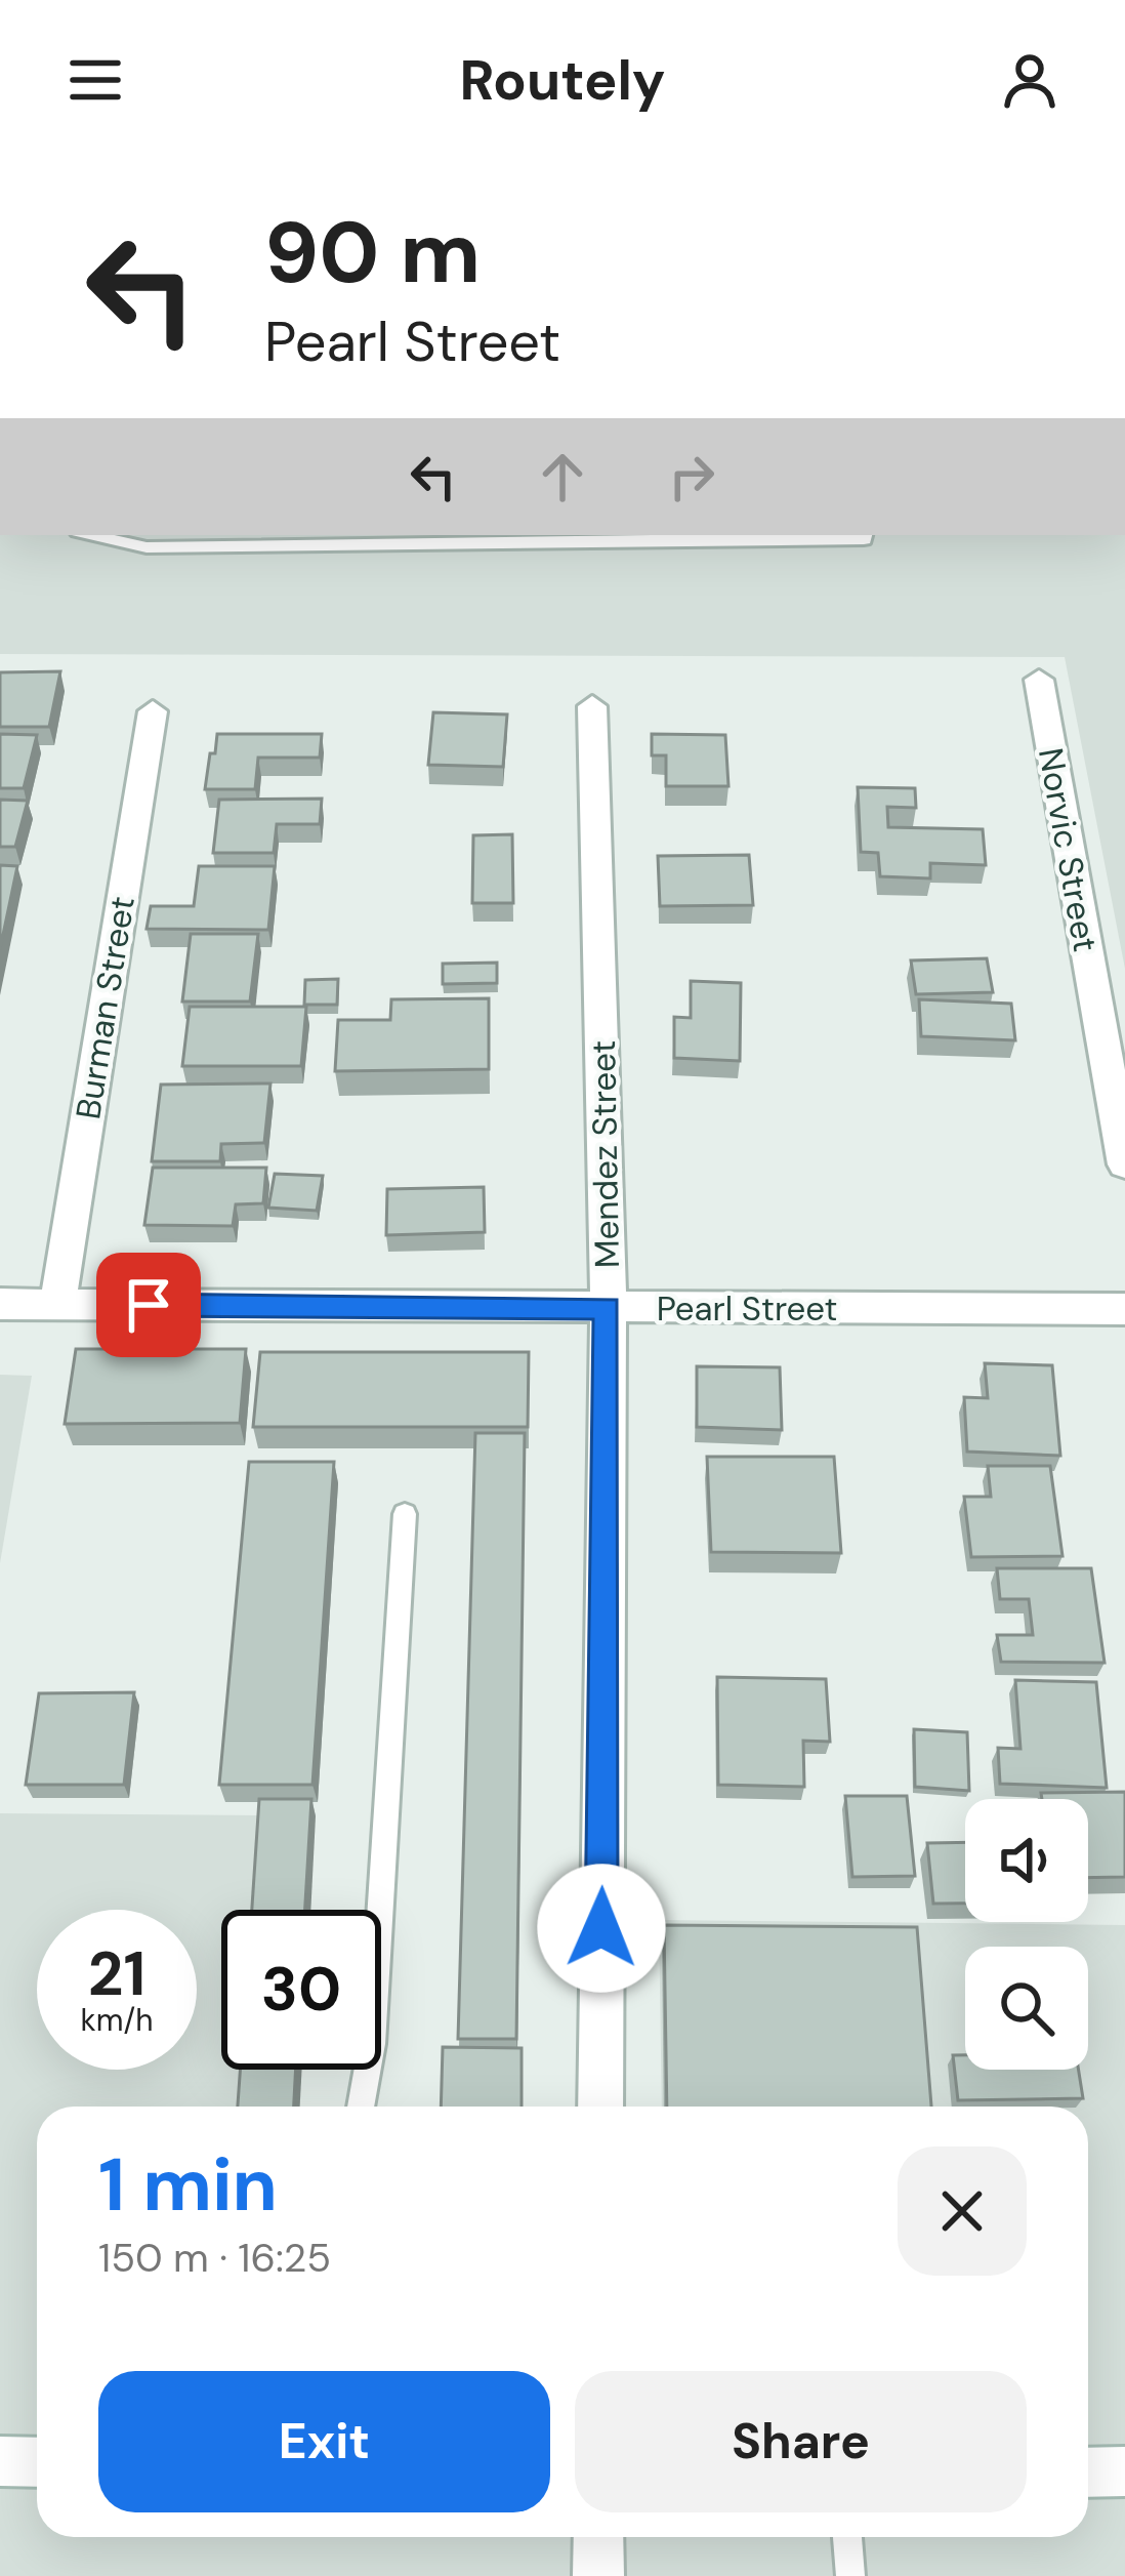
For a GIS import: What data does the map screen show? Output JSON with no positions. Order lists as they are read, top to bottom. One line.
{"streets":{"street":["Norvic Street","Burman Street","Mendez Street","Pearl Street"]},"crossings":[["Burman Street","Pearl Street"],["Mendez Street","Pearl Street"]],"page":{"header":"Routely","turn":["90 m","Pearl Street"],"speed":"21 km/h","limit":"30","heading":["1 min","150 m · 16:25"],"buttons":["Exit","Share"]}}
